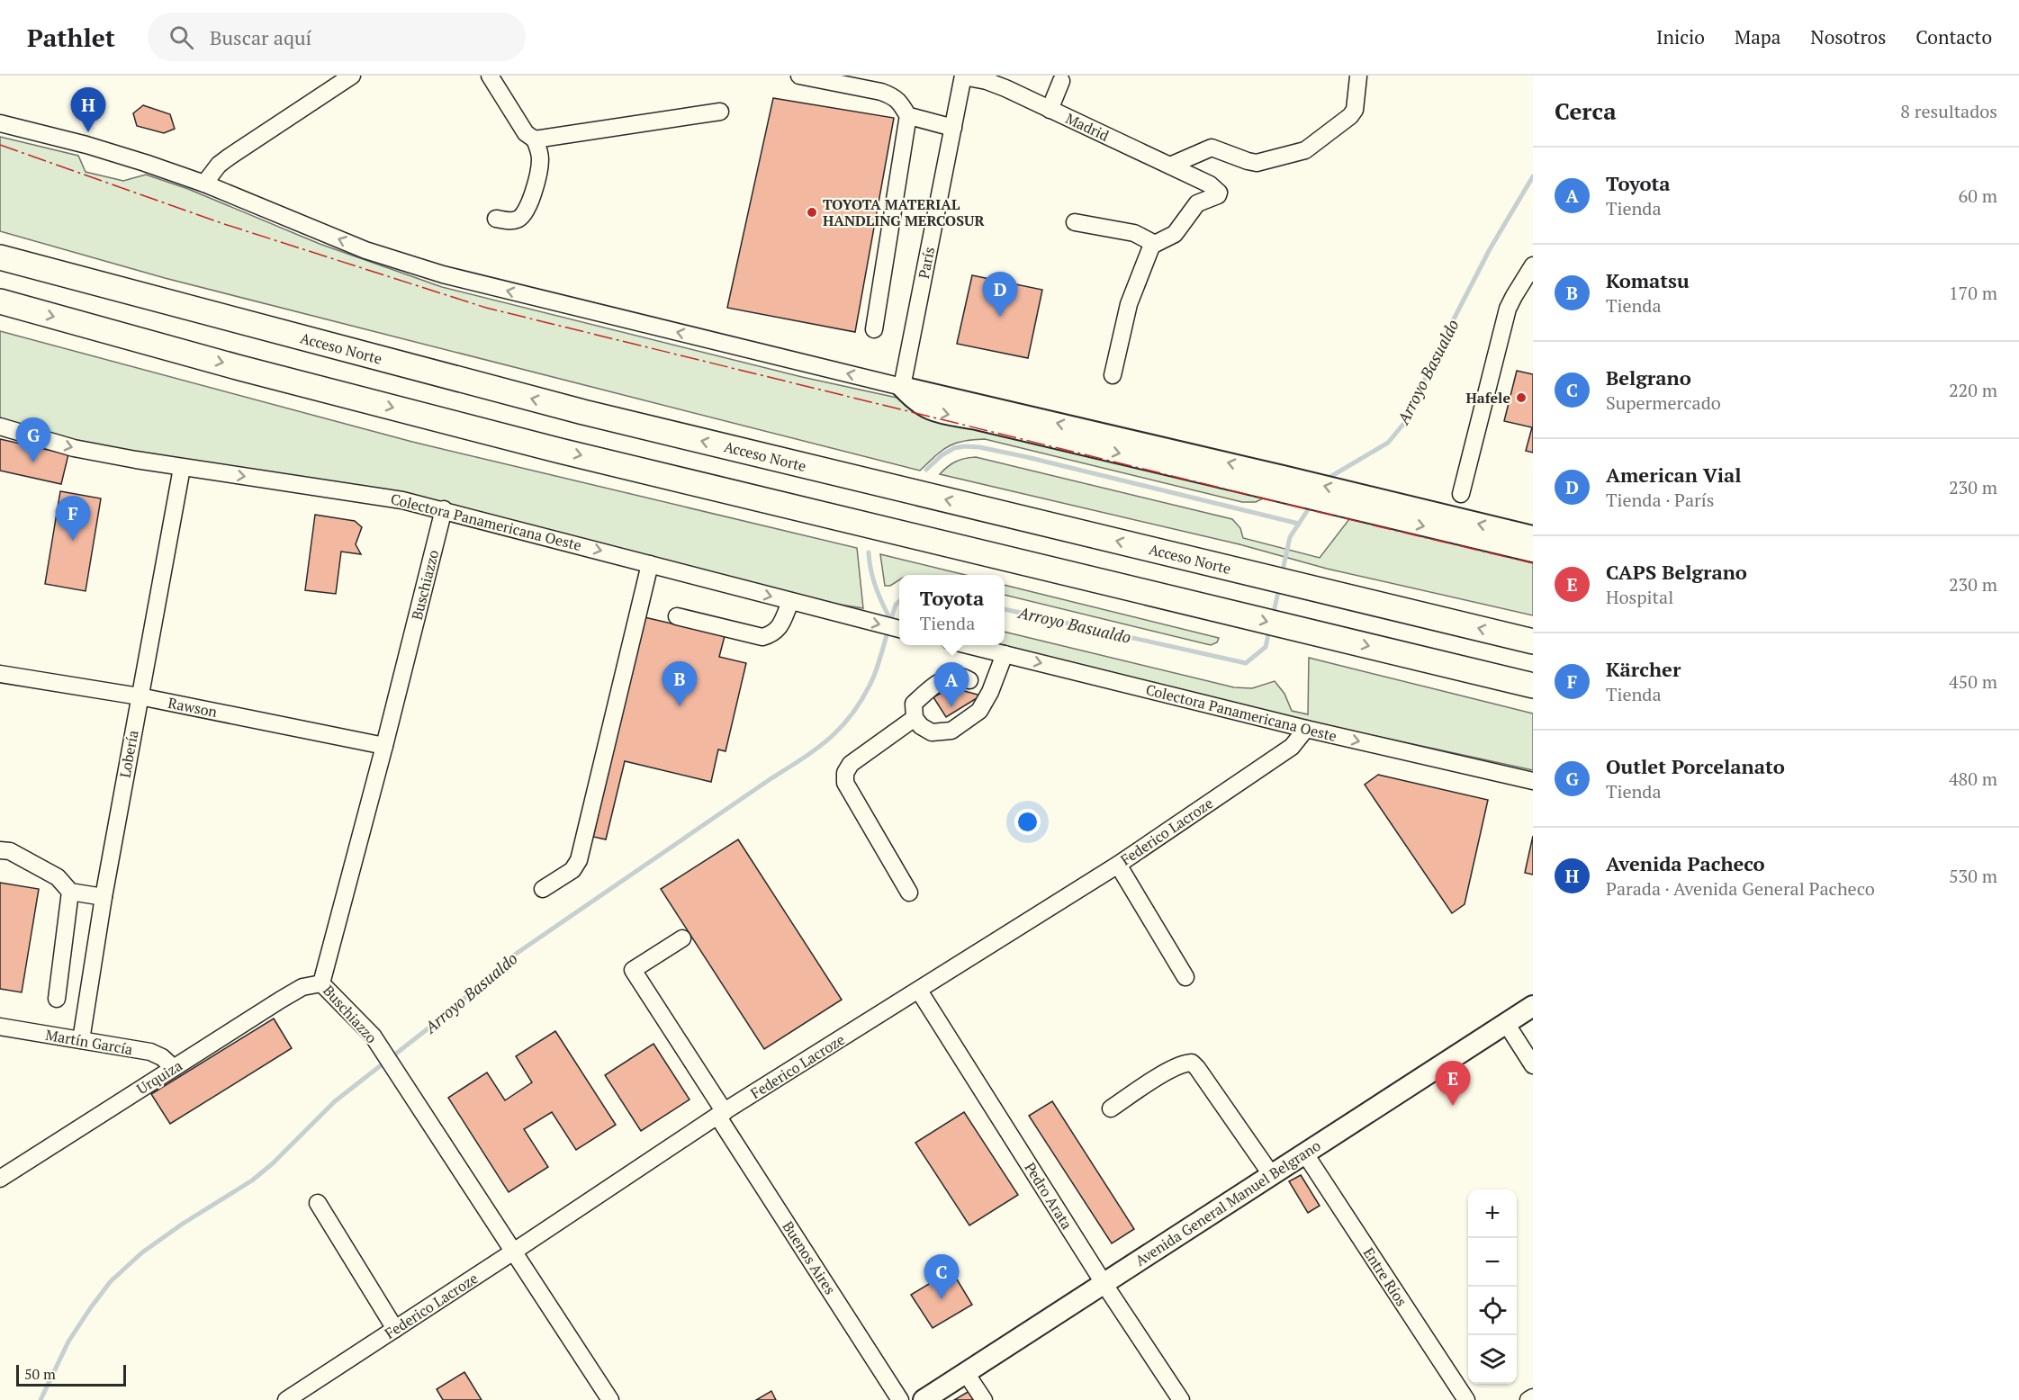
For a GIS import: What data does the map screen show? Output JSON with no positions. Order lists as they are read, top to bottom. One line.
{"streets":{"highway":["Acceso Norte"],"main road":["Avenida General Manuel Belgrano"],"street":["Madrid","París","Colectora Panamericana Oeste","Buschiazzo","Rawson","Lobería","Federico Lacroze","Martín García","Urquiza","Pedro Arata","Buenos Aires","Entre Ríos"]},"crossings":[["Madrid","París"],["Colectora Panamericana Oeste","Buschiazzo"],["Colectora Panamericana Oeste","Lobería"],["Colectora Panamericana Oeste","Federico Lacroze"],["Buschiazzo","Rawson"],["Buschiazzo","Federico Lacroze"],["Buschiazzo","Urquiza"],["Rawson","Lobería"],["Lobería","Martín García"],["Federico Lacroze","Pedro Arata"],["Federico Lacroze","Buenos Aires"],["Martín García","Urquiza"],["Pedro Arata","Avenida General Manuel Belgrano"],["Avenida General Manuel Belgrano","Entre Ríos"]],"one_way":["Colectora Panamericana Oeste"],"water":["Arroyo Basualdo"],"places":["TOYOTA MATERIAL HANDLING MERCOSUR","Hafele"],"scale_bar":"50 m","page":{"header":"Pathlet","search":"Buscar aquí","nav":["Inicio","Mapa","Nosotros","Contacto"],"heading":["Cerca","8 resultados"],"pins":["H","D","G","F","B","A","E","C"],"list":[{"mark":"A","name":"Toyota","note":"Tienda","value":"60 m"},{"mark":"B","name":"Komatsu","note":"Tienda","value":"170 m"},{"mark":"C","name":"Belgrano","note":"Supermercado","value":"220 m"},{"mark":"D","name":"American Vial","note":"Tienda · París","value":"230 m"},{"mark":"E","name":"CAPS Belgrano","note":"Hospital","value":"230 m"},{"mark":"F","name":"Kärcher","note":"Tienda","value":"450 m"},{"mark":"G","name":"Outlet Porcelanato","note":"Tienda","value":"480 m"},{"mark":"H","name":"Avenida Pacheco","note":"Parada · Avenida General Pacheco","value":"530 m"}],"popup":["Toyota","Tienda"],"map_buttons":["+","−"],"scale":"50 m"}}
